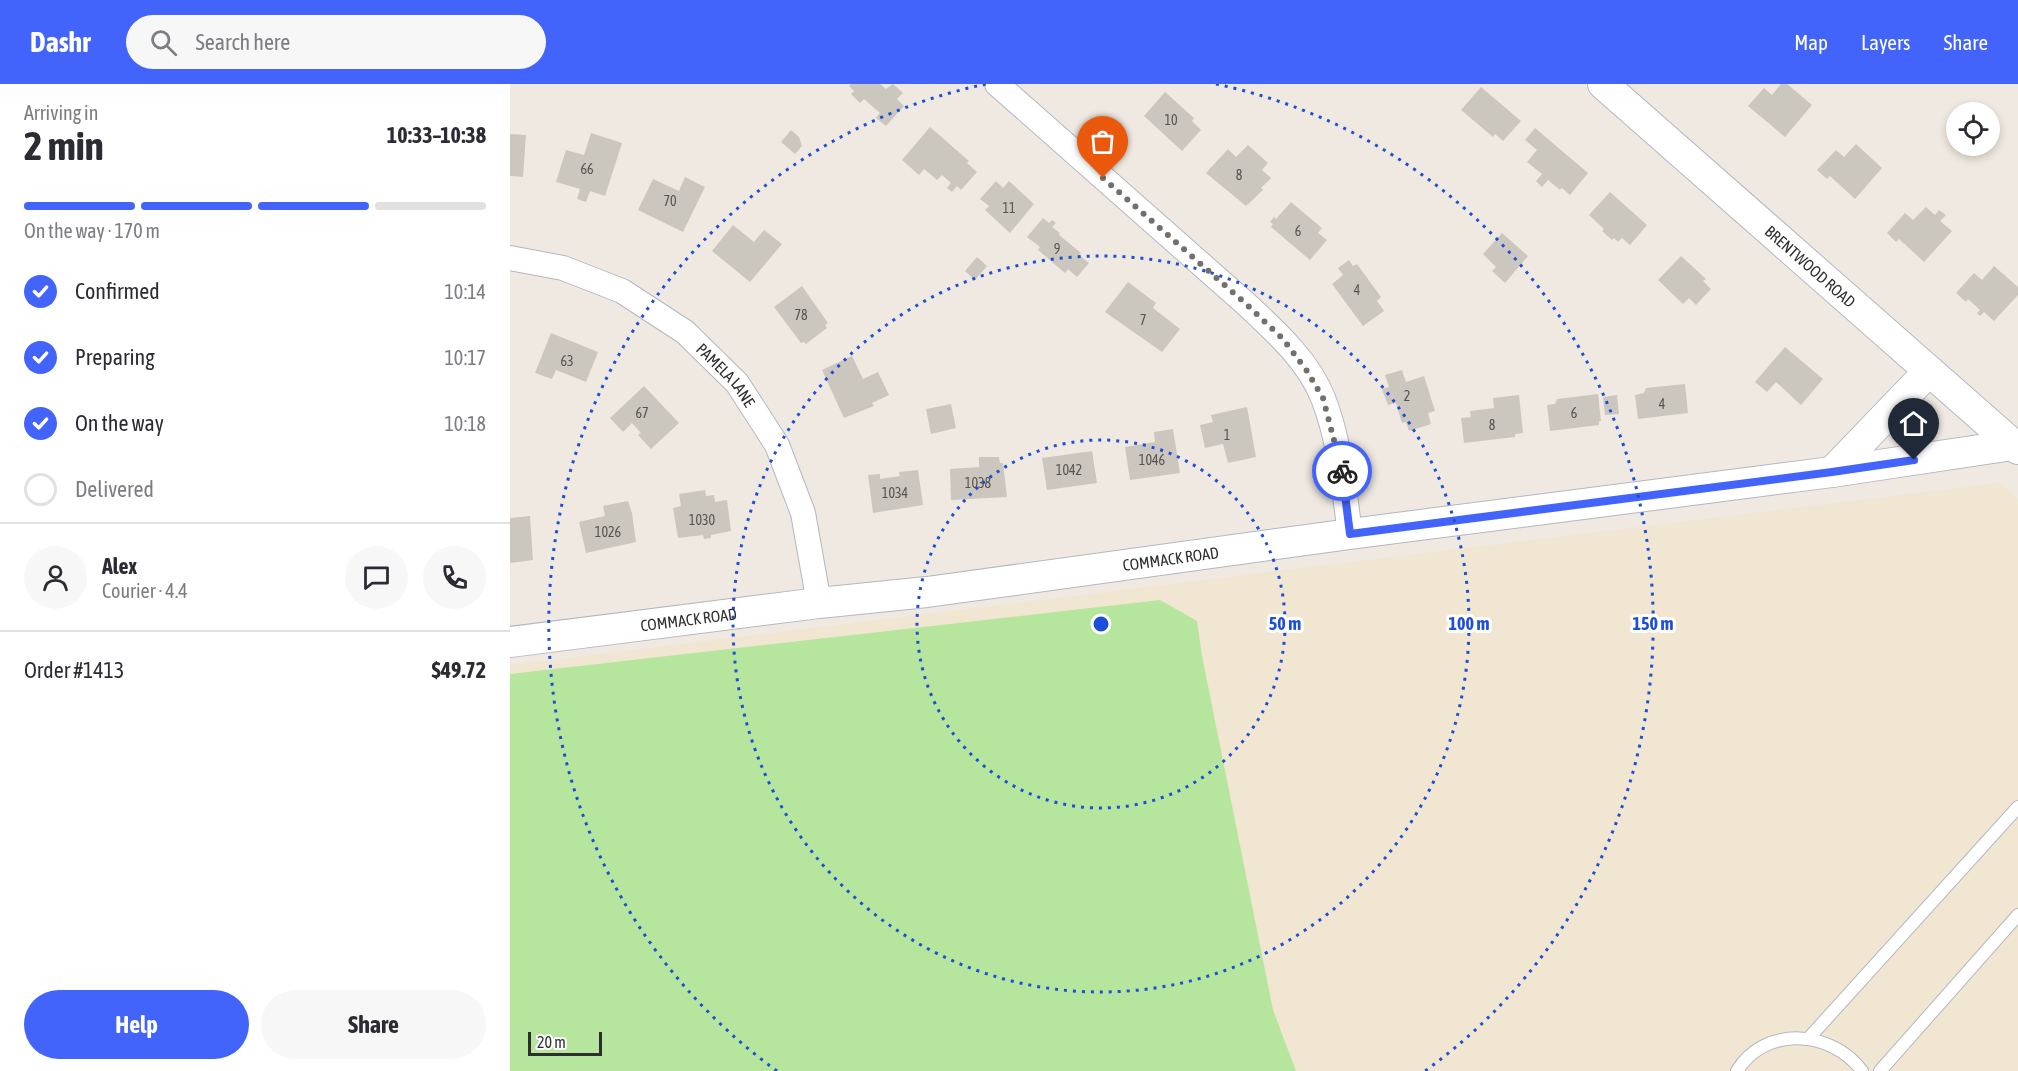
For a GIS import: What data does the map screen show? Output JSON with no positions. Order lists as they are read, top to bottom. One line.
{"streets":{"street":["BRENTWOOD ROAD","PAMELA LANE","COMMACK ROAD"]},"crossings":[["BRENTWOOD ROAD","COMMACK ROAD"],["PAMELA LANE","COMMACK ROAD"]],"house_numbers":["10","66","8","70","11","6","9","4","78","7","63","2","4","67","6","8","1","1046","1042","1038","1034","1030","1026"],"scale_bar":"20 m","page":{"header":"Dashr","search":"Search here","nav":["Map","Layers","Share"],"heading":["2 min","Arriving in","10:33–10:38"],"panel":["Alex","Courier · 4.4","Order #1413","$49.72"],"bar":"On the way · 170 m","list":[["Confirmed","10:14"],["Preparing","10:17"],["On the way","10:18"],"Delivered"],"buttons":["Help","Share"],"scale":"20 m"},"rings":["50 m","100 m","150 m"]}
